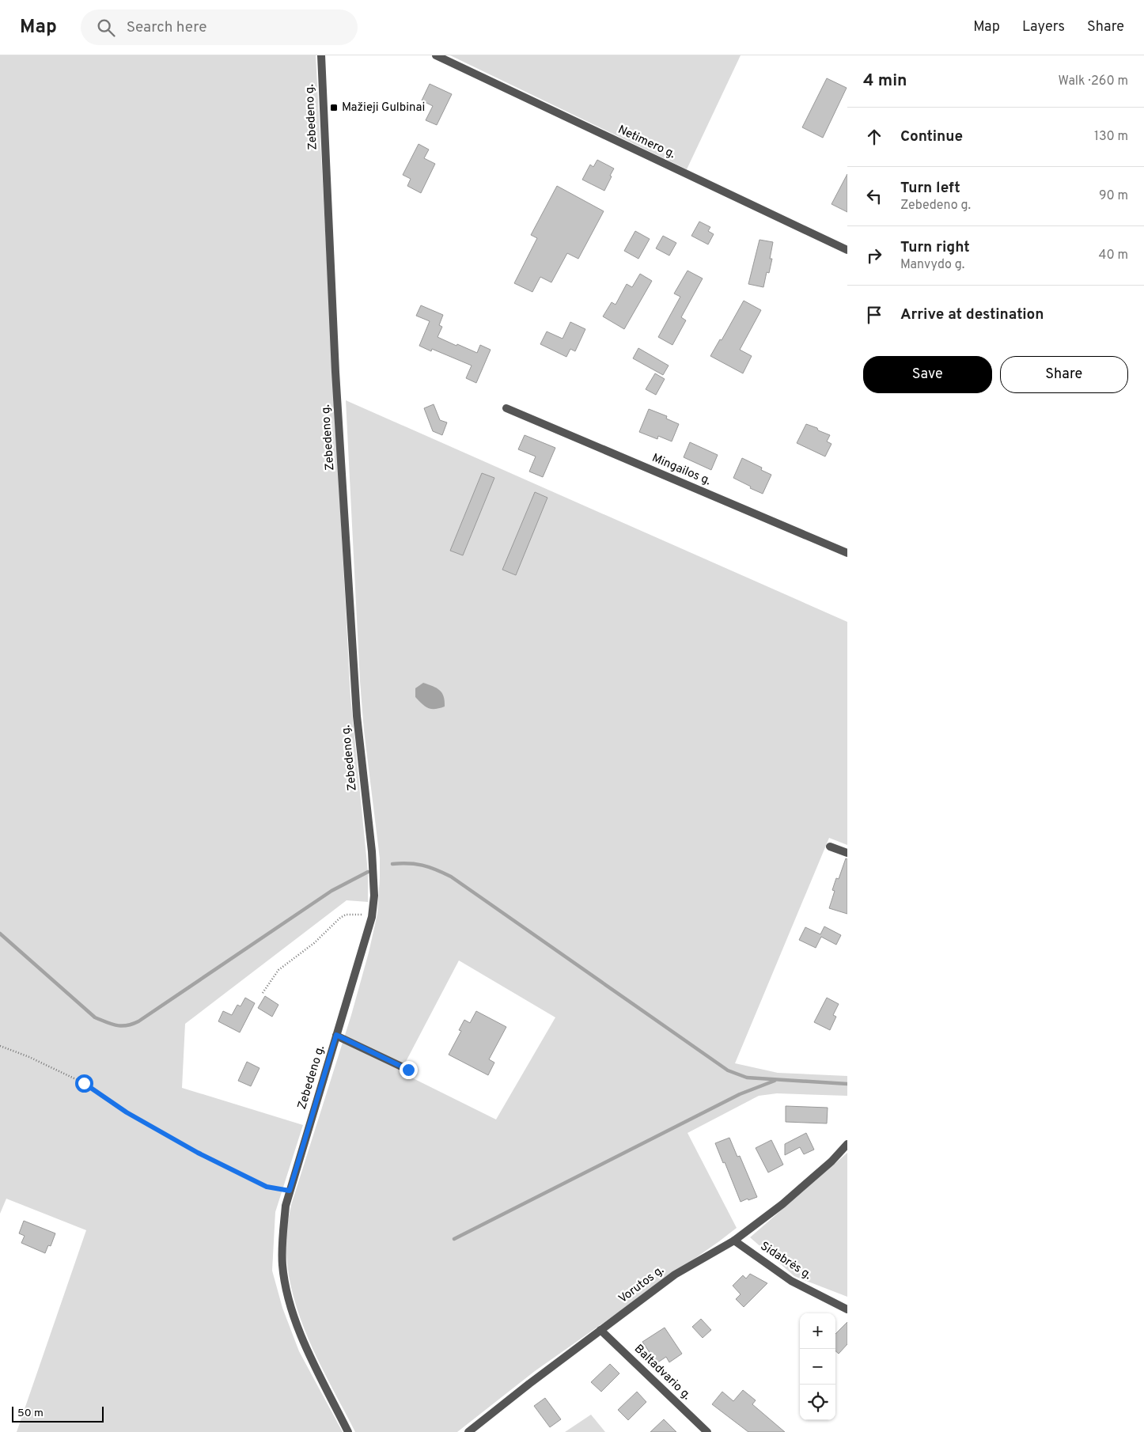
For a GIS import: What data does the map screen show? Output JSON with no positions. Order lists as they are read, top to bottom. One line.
{"streets":{"street":["Zebedeno g.","Netimero g.","Mingailos g.","Sidabrės g.","Vorutos g.","Baltadvario g."]},"crossings":[["Sidabrės g.","Vorutos g."],["Vorutos g.","Baltadvario g."]],"places":{"transit":["Mažieji Gulbinai"]},"scale_bar":"50 m","page":{"header":"Map","search":"Search here","nav":["Map","Layers","Share"],"heading":["4 min","Walk · 260 m"],"list":[["Continue","130 m"],["Turn left","Zebedeno g.","90 m"],["Turn right","Manvydo g.","40 m"],"Arrive at destination"],"buttons":["Save","Share"],"map_buttons":["+","−"],"scale":"50 m"}}
